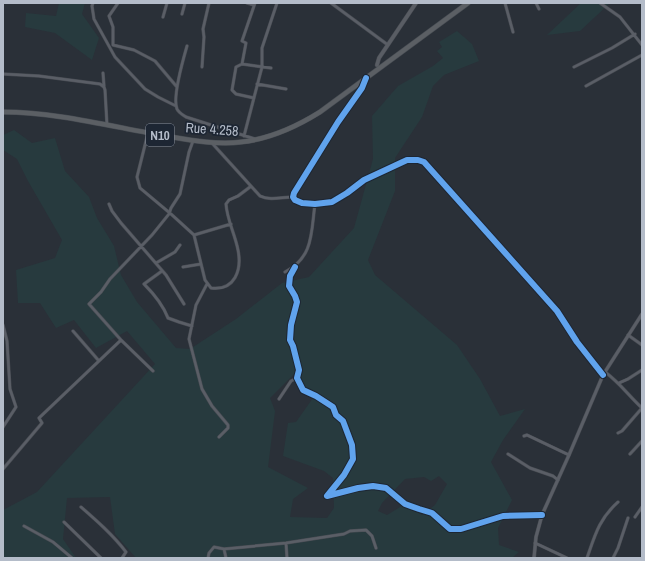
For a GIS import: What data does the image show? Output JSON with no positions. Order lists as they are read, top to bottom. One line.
{"streets":{"highway":["Rue 4.258","N10"]},"crossings":[["Rue 4.258","N10"]]}
